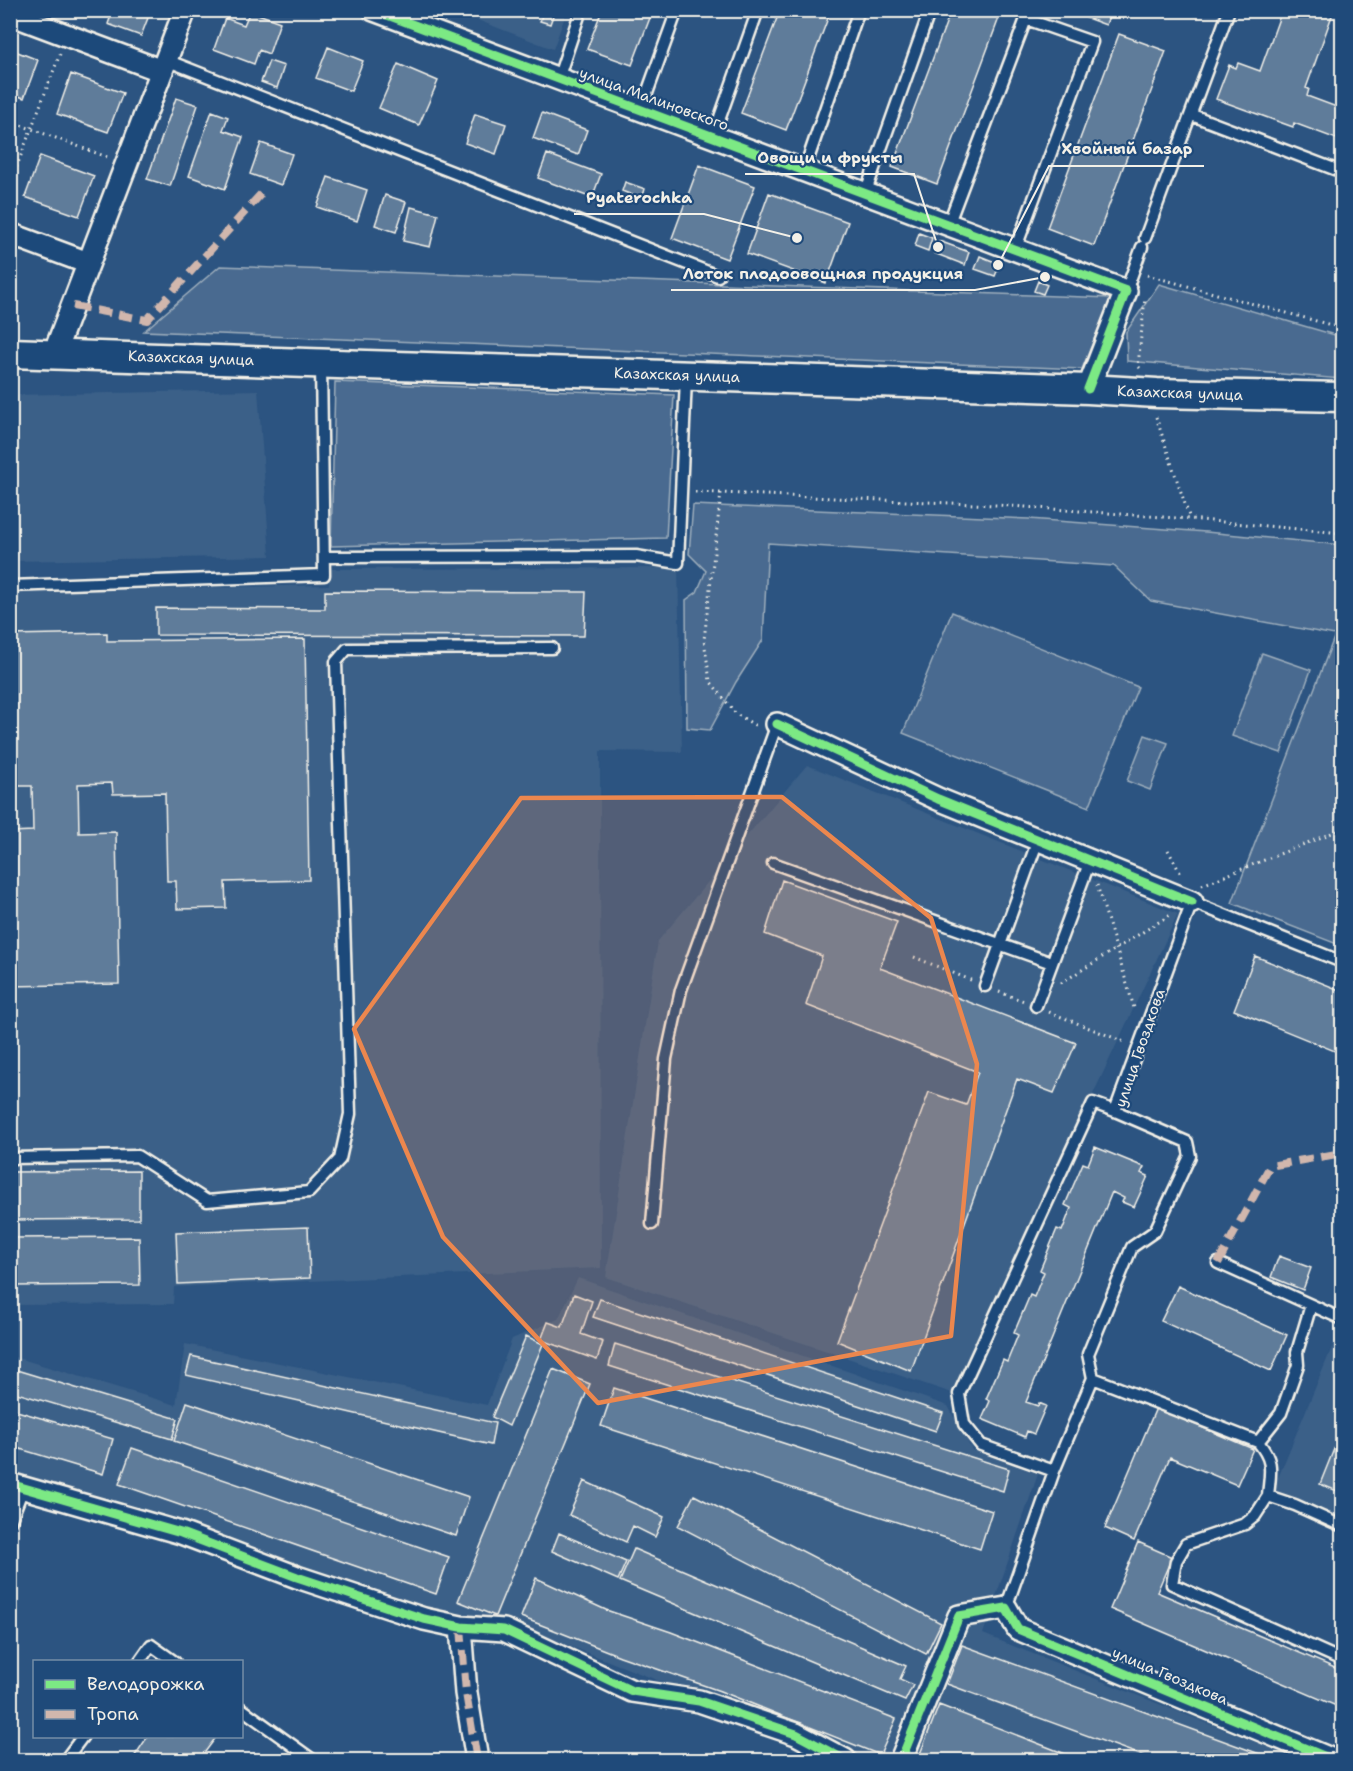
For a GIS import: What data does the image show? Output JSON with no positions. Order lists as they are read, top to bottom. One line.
{"streets":{"main road":["Казахская улица"],"street":["улица Малиновского","улица Гвоздкова"]},"places":["Pyaterochka","Овощи и фрукты","Хвойный базар","Лоток плодоовощная продукция"],"legend":["Велодорожка","Тропа"]}
